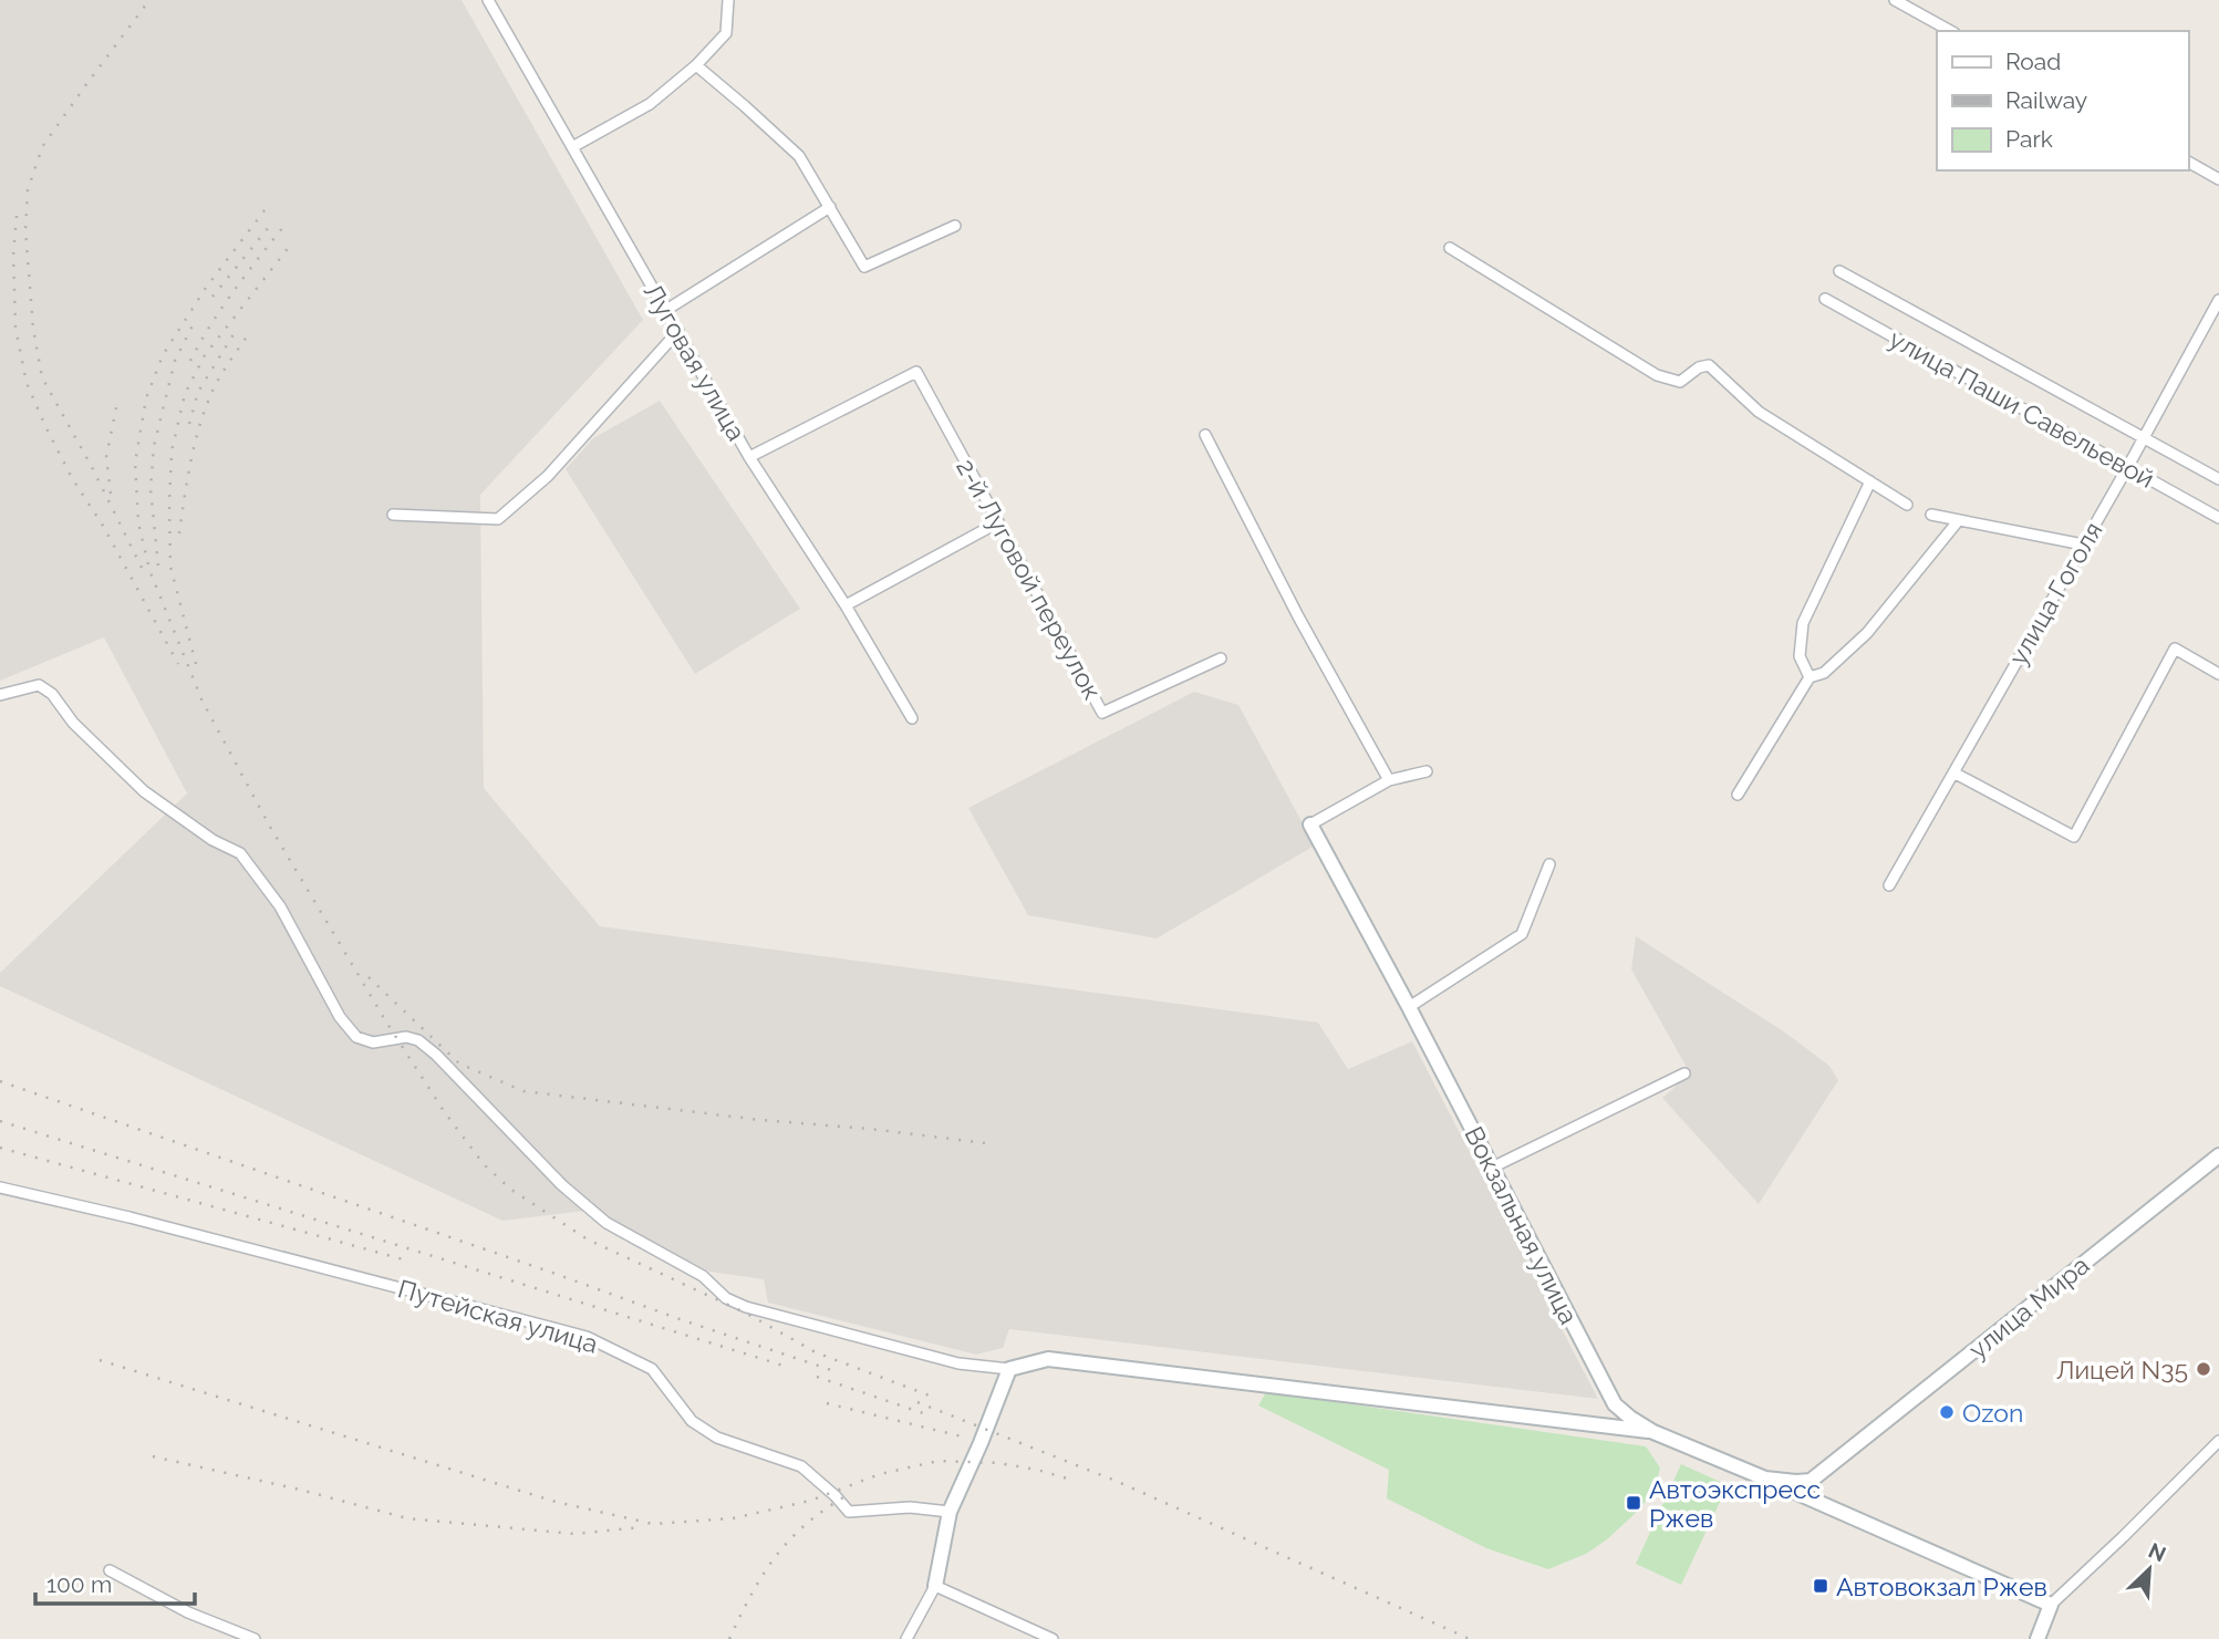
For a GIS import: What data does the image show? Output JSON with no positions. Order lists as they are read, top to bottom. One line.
{"streets":{"street":["Луговая улица","улица Паши Савельевой","2-й Луговой переулок","улица Гоголя","Вокзальная улица","улица Мира","Путейская улица"]},"crossings":[["Луговая улица","2-й Луговой переулок"],["улица Паши Савельевой","улица Гоголя"],["Вокзальная улица","улица Мира"]],"places":{"other":["Лицей N35","Ozon"],"transit":["Автоэкспресс Ржев","Автовокзал Ржев"]},"legend":["Road","Railway","Park"],"scale_bar":"100 m","north":"top right"}
